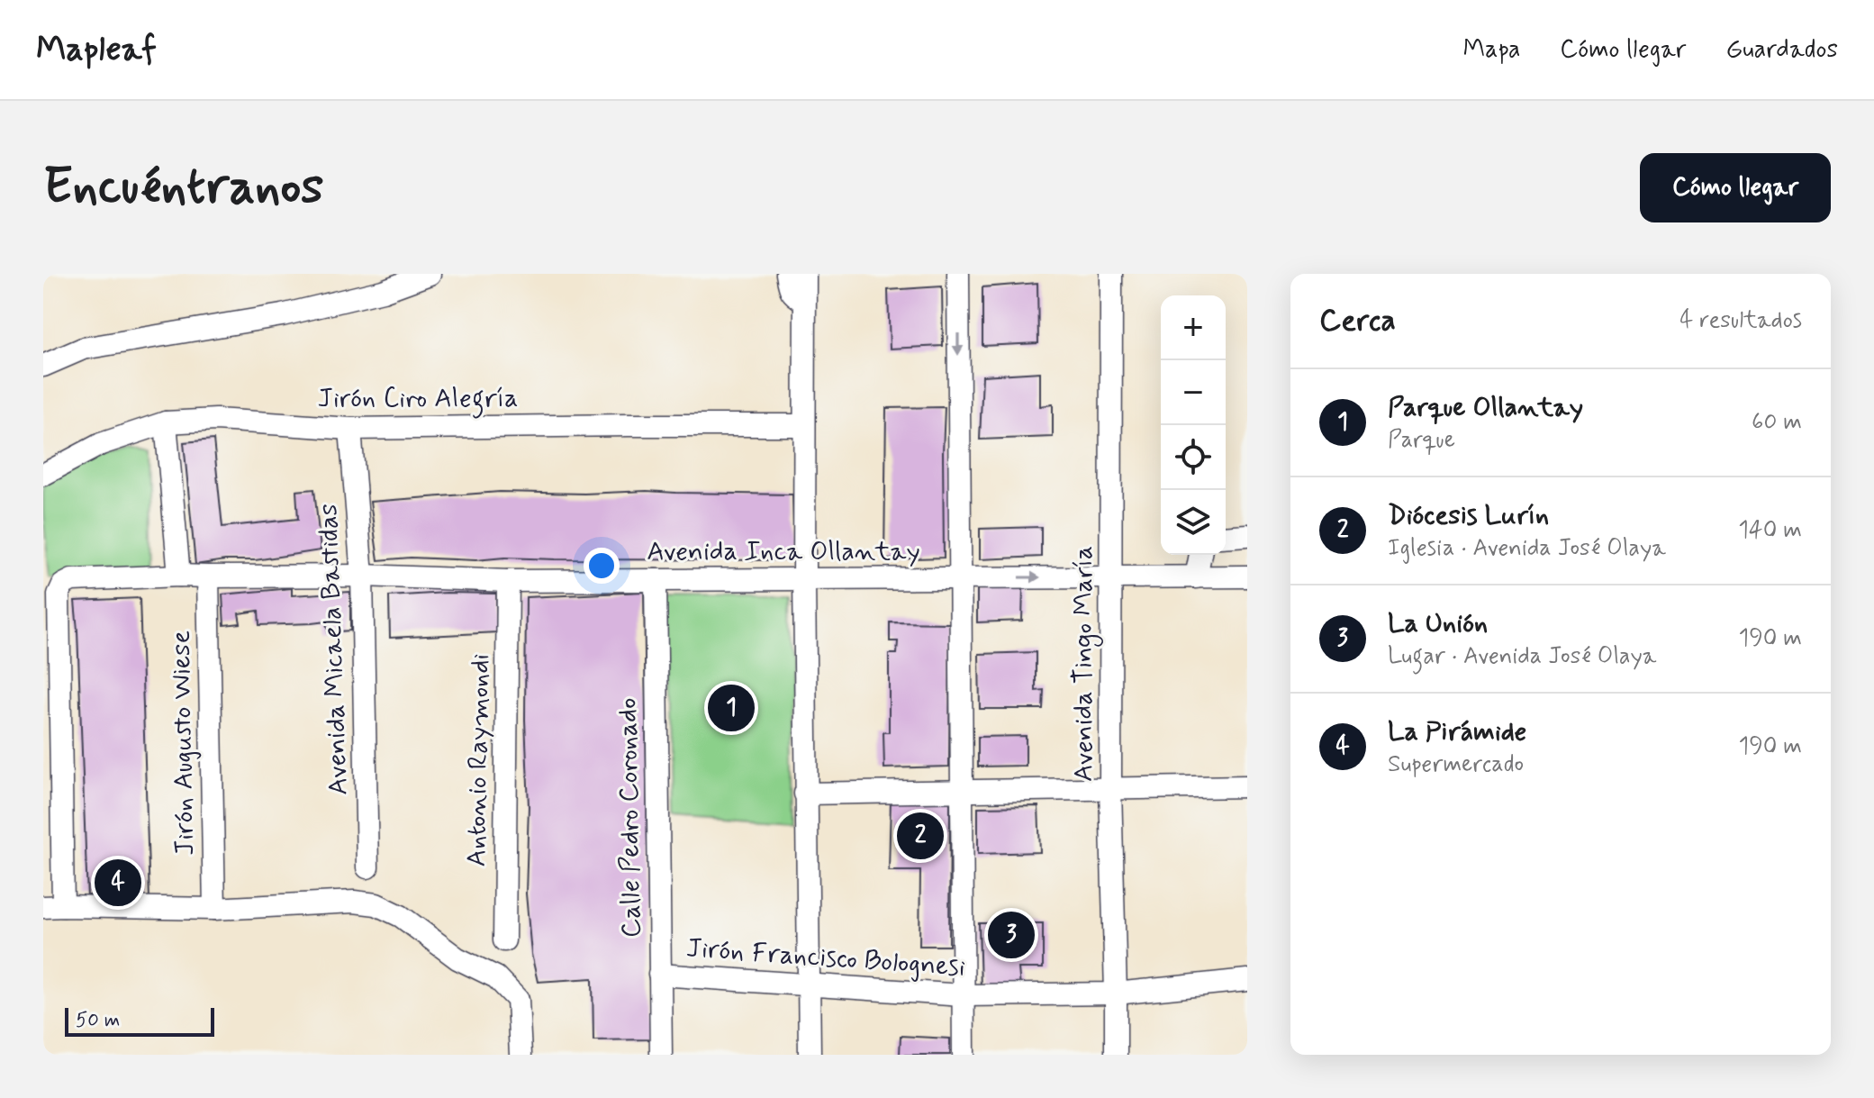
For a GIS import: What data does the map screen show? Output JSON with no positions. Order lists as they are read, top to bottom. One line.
{"streets":{"street":["Jirón Ciro Alegría","Avenida Inca Ollantay","Avenida Micaela Bastidas","Avenida Tingo María","Jirón Augusto Wiese","Antonio Raymondi","Calle Pedro Coronado","Jirón Francisco Bolognesi"]},"crossings":[["Jirón Ciro Alegría","Avenida Micaela Bastidas"],["Avenida Inca Ollantay","Avenida Micaela Bastidas"],["Avenida Inca Ollantay","Avenida Tingo María"],["Avenida Inca Ollantay","Jirón Augusto Wiese"],["Avenida Inca Ollantay","Antonio Raymondi"],["Avenida Inca Ollantay","Calle Pedro Coronado"],["Avenida Tingo María","Jirón Francisco Bolognesi"],["Calle Pedro Coronado","Jirón Francisco Bolognesi"]],"scale_bar":"50 m","page":{"header":"Mapleaf","nav":["Mapa","Cómo llegar","Guardados"],"buttons":"Cómo llegar","title":"Encuéntranos","heading":["Cerca","4 resultados"],"map_buttons":["+","−"],"list":[{"mark":"1","name":"Parque Ollantay","note":"Parque","value":"60 m"},{"mark":"2","name":"Diócesis Lurín","note":"Iglesia · Avenida José Olaya","value":"140 m"},{"mark":"3","name":"La Unión","note":"Lugar · Avenida José Olaya","value":"190 m"},{"mark":"4","name":"La Pirámide","note":"Supermercado","value":"190 m"}],"pins":["1","2","4","3"],"scale":"50 m"}}
